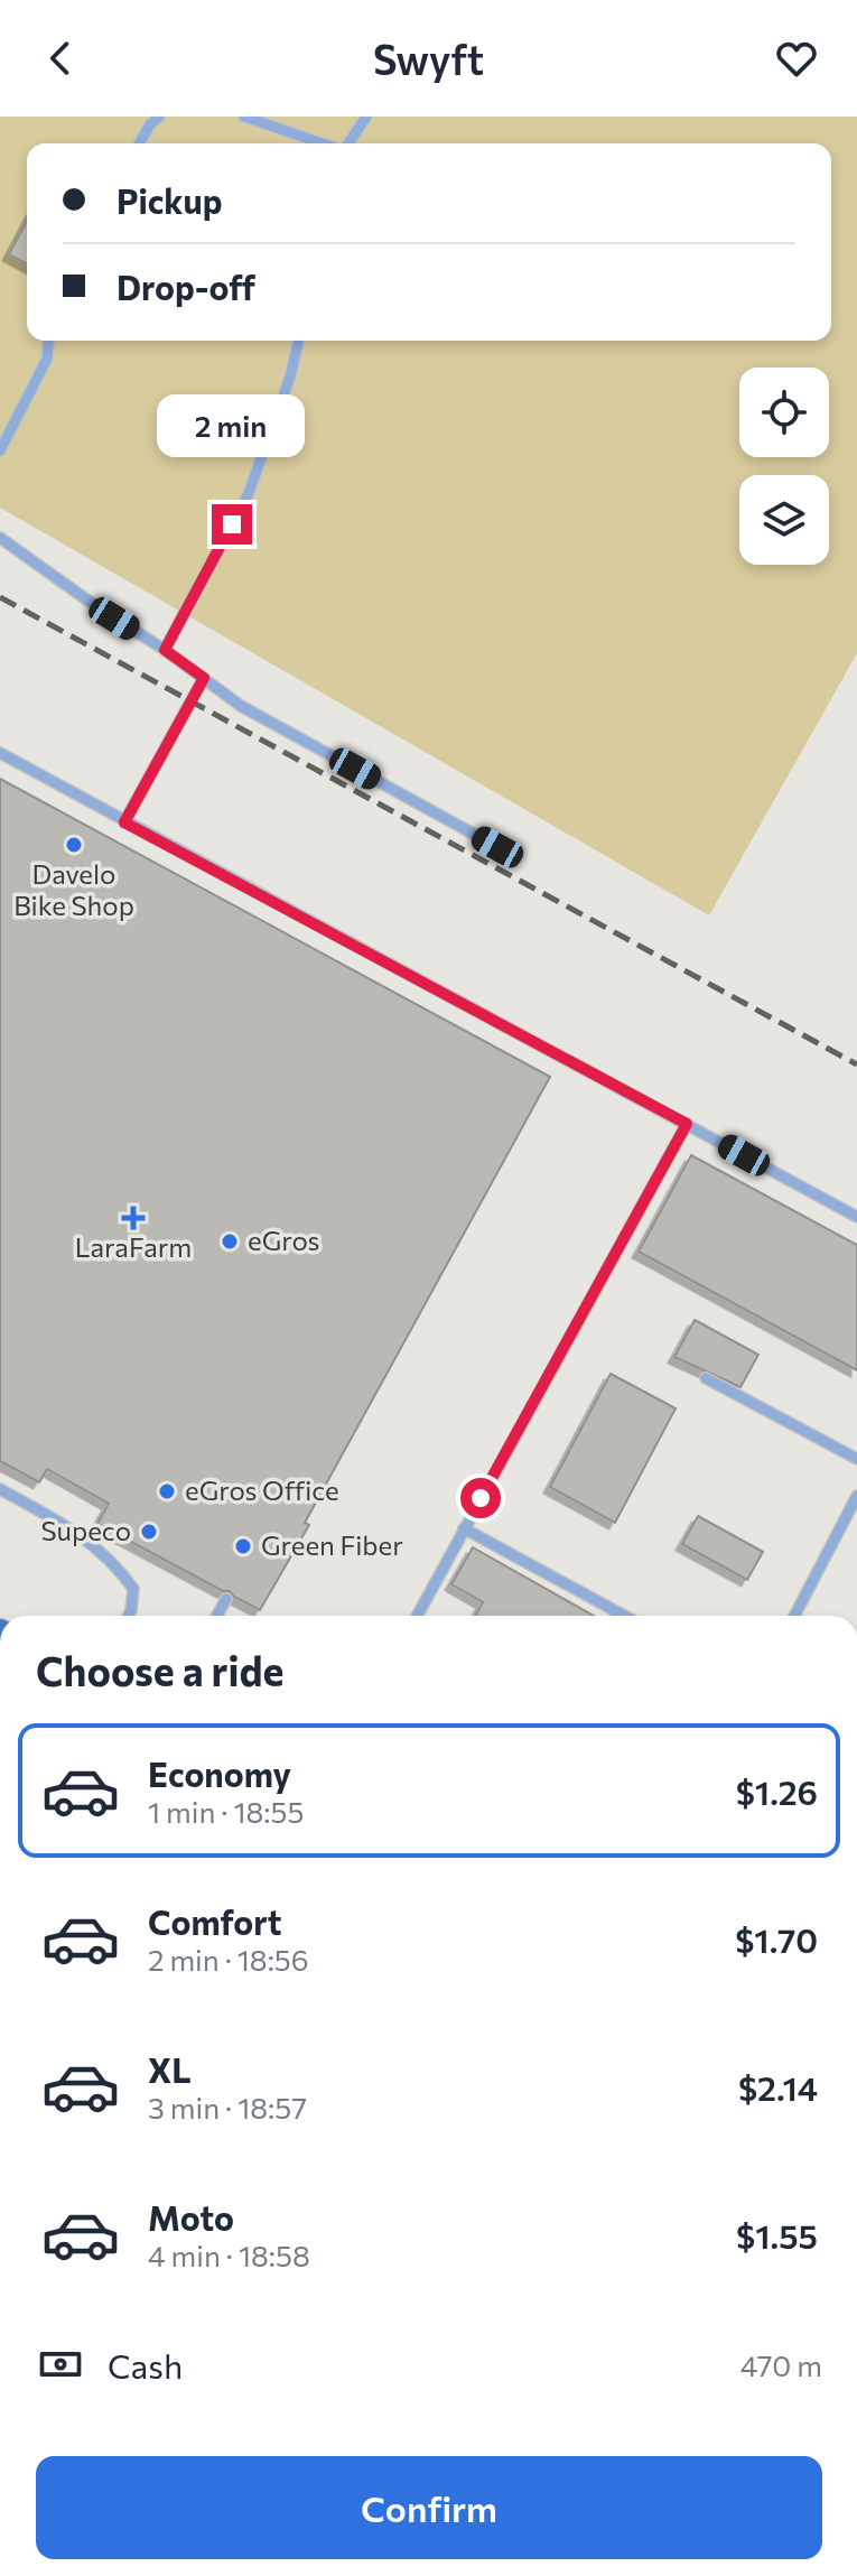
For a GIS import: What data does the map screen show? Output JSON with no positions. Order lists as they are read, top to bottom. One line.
{"places":{"other":["Davelo Bike Shop","eGros","eGros Office","Supeco","Green Fiber"],"health":["LaraFarm"]},"page":{"header":"Swyft","banner":["Pickup","Drop-off"],"bubble":"2 min","heading":"Choose a ride","list":[{"name":"Economy","note":"1 min · 18:55","value":"$1.26"},{"name":"Comfort","note":"2 min · 18:56","value":"$1.70"},{"name":"XL","note":"3 min · 18:57","value":"$2.14"},{"name":"Moto","note":"4 min · 18:58","value":"$1.55"}],"pay":["Cash","470 m"],"buttons":"Confirm"}}
